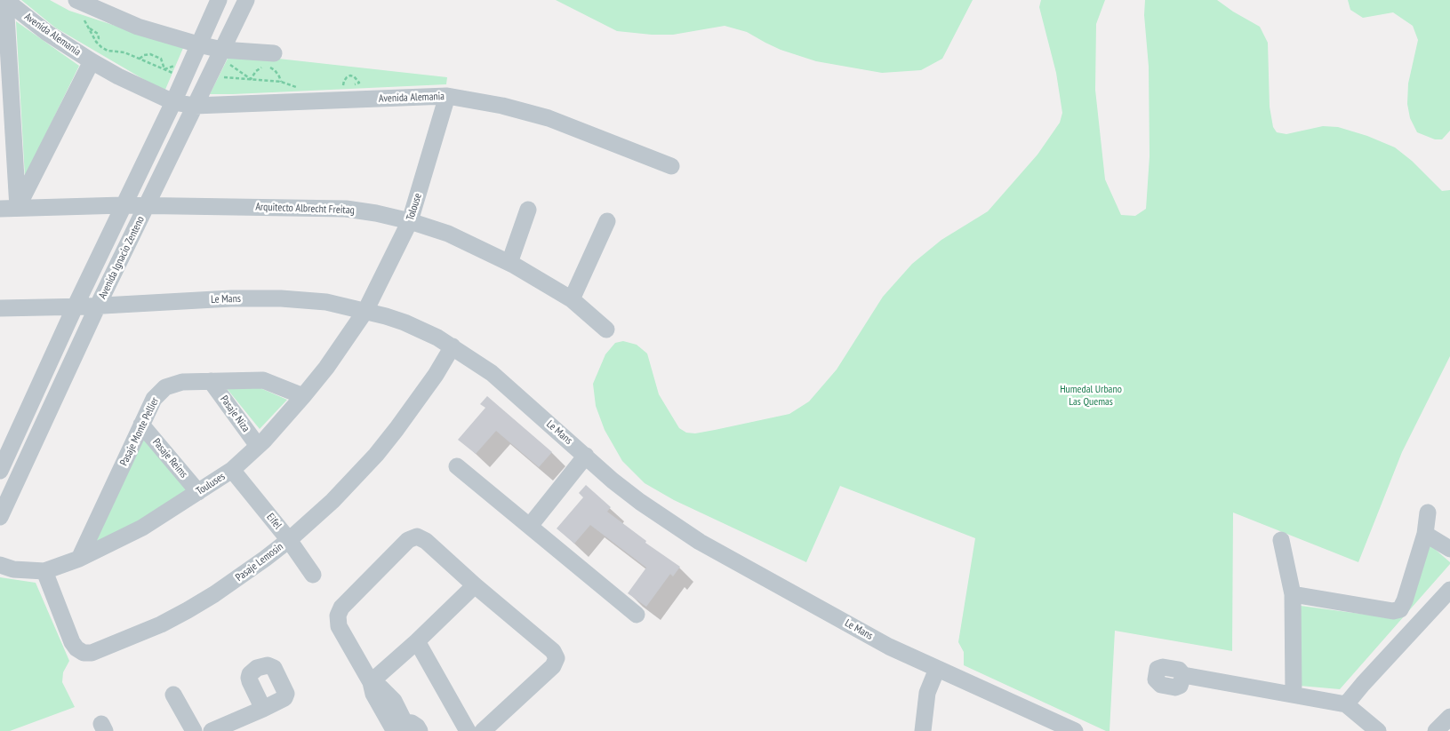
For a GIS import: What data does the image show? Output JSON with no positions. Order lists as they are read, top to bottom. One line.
{"streets":{"street":["Avenida Alemania","Tolouse","Arquitecto Albrecht Freitag","Avenida Ignacio Zenteno","Le Mans","Pasaje Niza","Pasaje Monte Pellier","Pasaje Reims","Touluses","Eifel","Pasaje Lemosin"]},"crossings":[["Avenida Alemania","Tolouse"],["Avenida Alemania","Avenida Ignacio Zenteno"],["Tolouse","Arquitecto Albrecht Freitag"],["Tolouse","Le Mans"],["Tolouse","Touluses"],["Arquitecto Albrecht Freitag","Avenida Ignacio Zenteno"],["Avenida Ignacio Zenteno","Le Mans"],["Le Mans","Touluses"],["Le Mans","Pasaje Lemosin"],["Pasaje Niza","Pasaje Monte Pellier"],["Pasaje Niza","Touluses"],["Pasaje Monte Pellier","Pasaje Reims"],["Pasaje Monte Pellier","Touluses"],["Pasaje Reims","Touluses"],["Touluses","Eifel"],["Touluses","Pasaje Lemosin"],["Eifel","Pasaje Lemosin"]],"parks":["Humedal Urbano Las Quemas"]}
